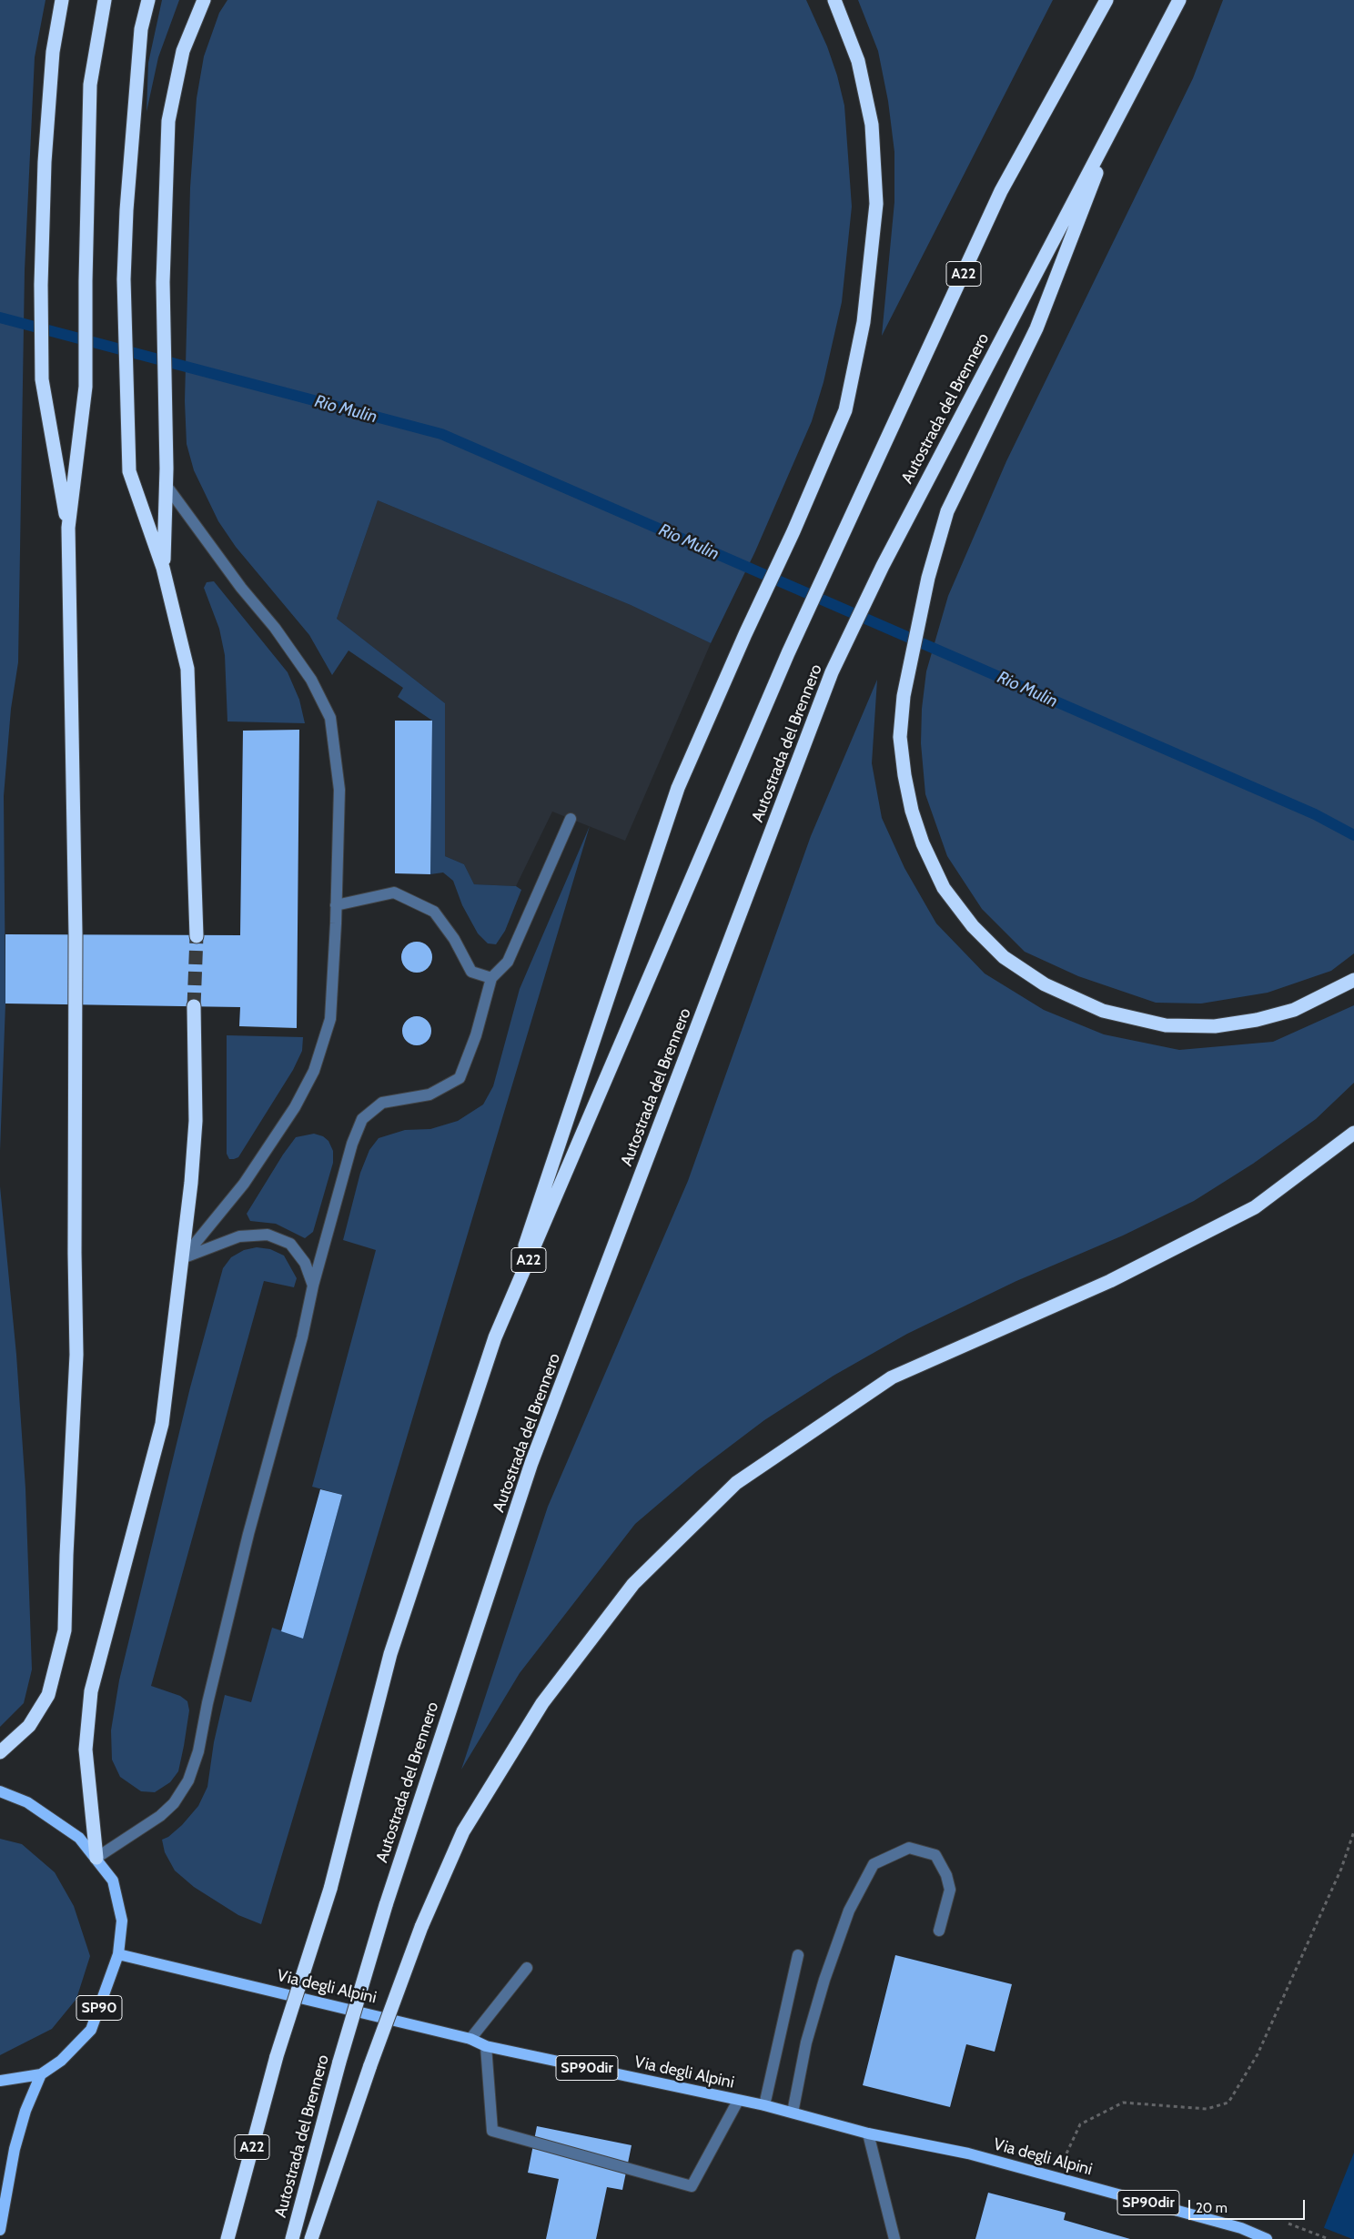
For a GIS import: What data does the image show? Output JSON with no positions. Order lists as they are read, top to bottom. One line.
{"streets":{"highway":["A22","Autostrada del Brennero"],"main road":["Via degli Alpini","SP90","SP90dir"]},"crossings":[["Via degli Alpini","SP90"]],"water":["Rio Mulin"],"scale_bar":"20 m"}
